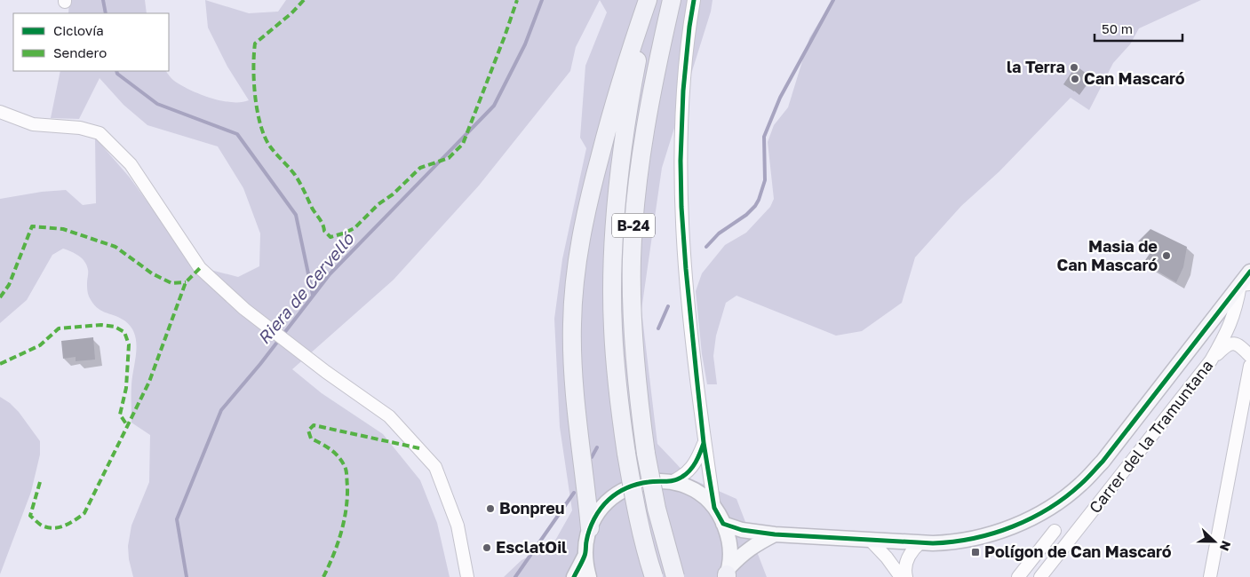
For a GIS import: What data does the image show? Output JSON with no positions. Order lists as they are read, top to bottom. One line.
{"streets":{"highway":["B-24"],"street":["Carrer del la Tramuntana"]},"water":["Riera de Cervelló"],"places":{"other":["la Terra","Can Mascaró","Masia de Can Mascaró","Bonpreu","EsclatOil"],"transit":["Polígon de Can Mascaró"]},"legend":["Ciclovía","Sendero"],"scale_bar":"50 m","north":"right"}
